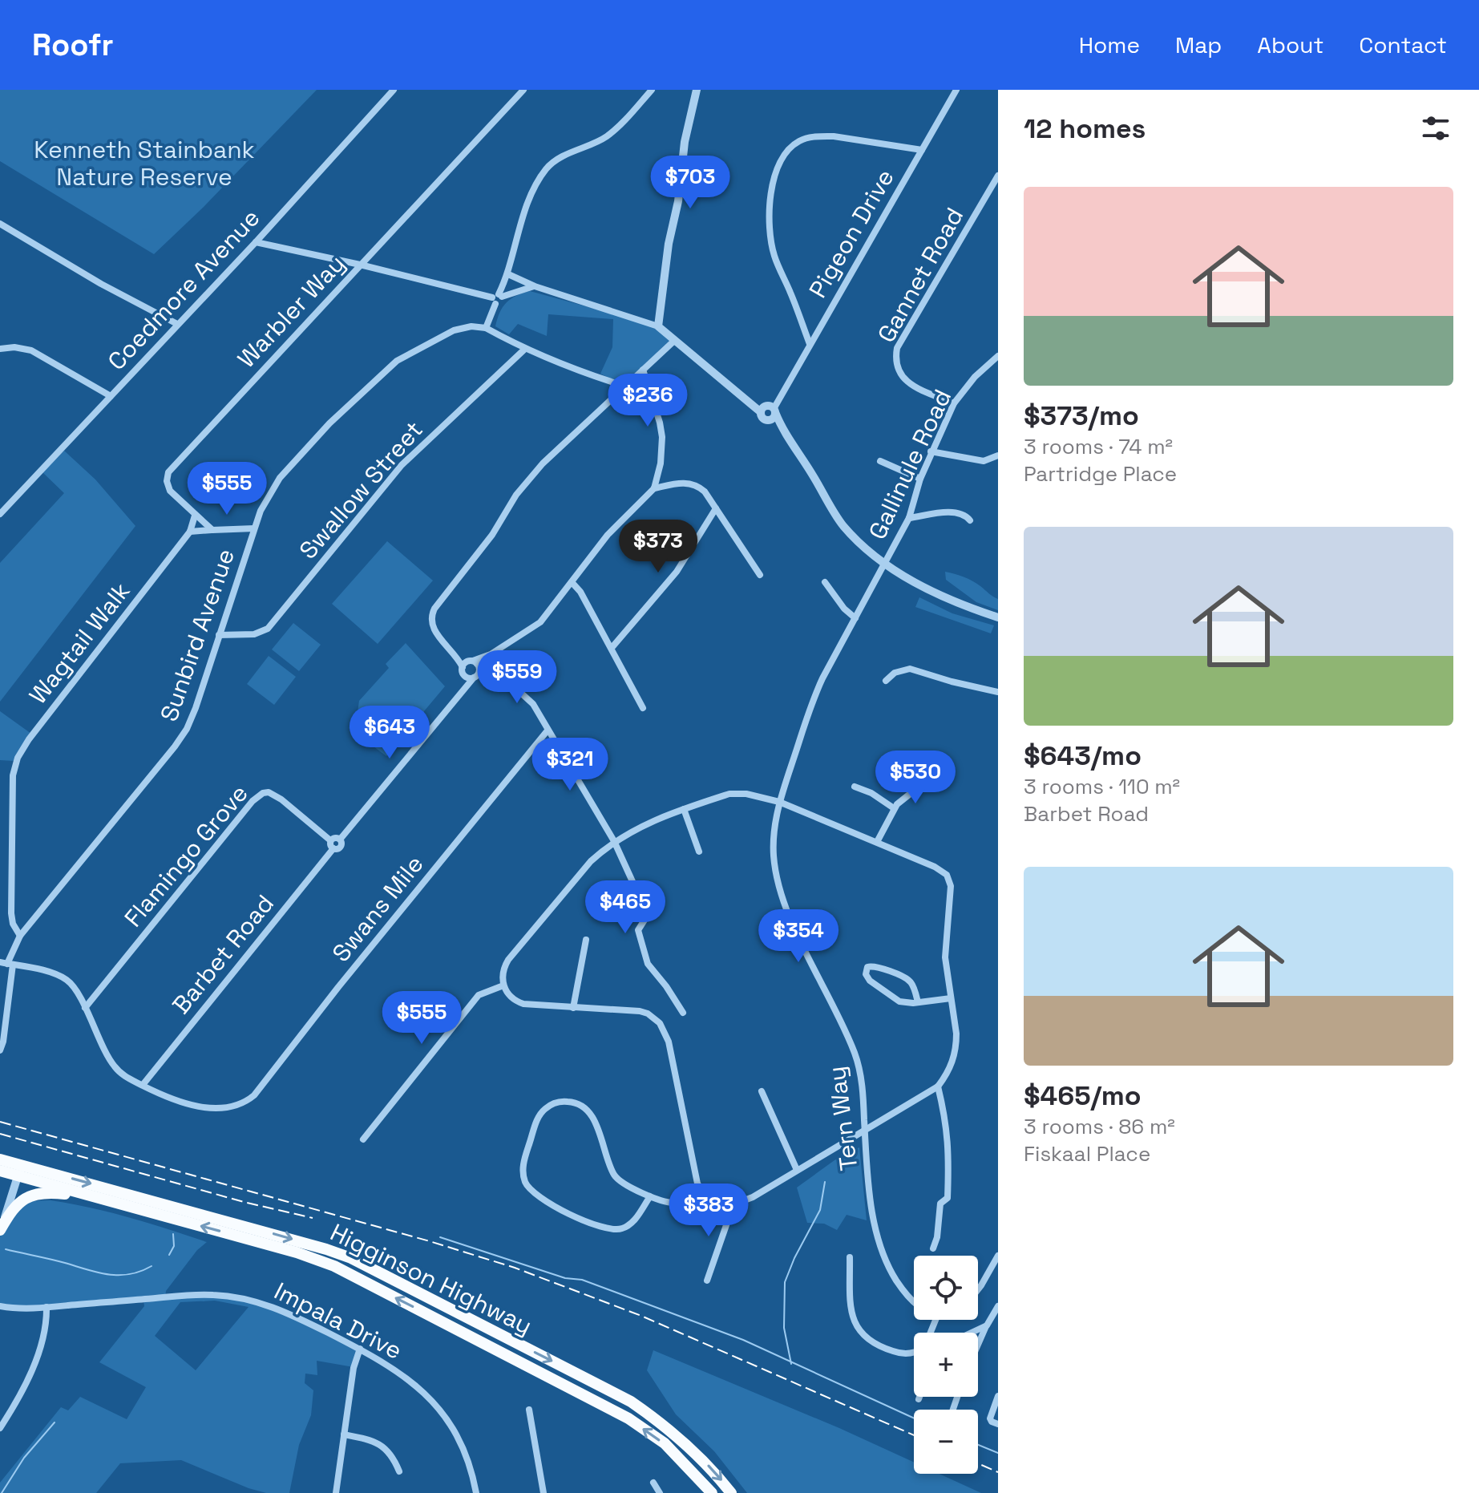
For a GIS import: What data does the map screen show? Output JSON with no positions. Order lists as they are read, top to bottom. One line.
{"streets":{"highway":["Higginson Highway"],"street":["Pigeon Drive","Gannet Road","Coedmore Avenue","Warbler Way","Gallinule Road","Swallow Street","Sunbird Avenue","Wagtail Walk","Flamingo Grove","Swans Mile","Barbet Road","Tern Way","Impala Drive"]},"crossings":[["Gannet Road","Gallinule Road"],["Warbler Way","Wagtail Walk"],["Gallinule Road","Tern Way"],["Swallow Street","Sunbird Avenue"],["Sunbird Avenue","Wagtail Walk"],["Flamingo Grove","Barbet Road"],["Swans Mile","Barbet Road"]],"parks":["Kenneth Stainbank Nature Reserve"],"page":{"header":"Roofr","nav":["Home","Map","About","Contact"],"heading":"12 homes","price":["$703","$236","$555","$373","$559","$643","$321","$530","$465","$354","$555","$383"],"list":[{"name":"$373/mo","note":"3 rooms · 74 m² · Partridge Place"},{"name":"$643/mo","note":"3 rooms · 110 m² · Barbet Road"},{"name":"$465/mo","note":"3 rooms · 86 m² · Fiskaal Place"}],"map_buttons":["+","−"]}}
